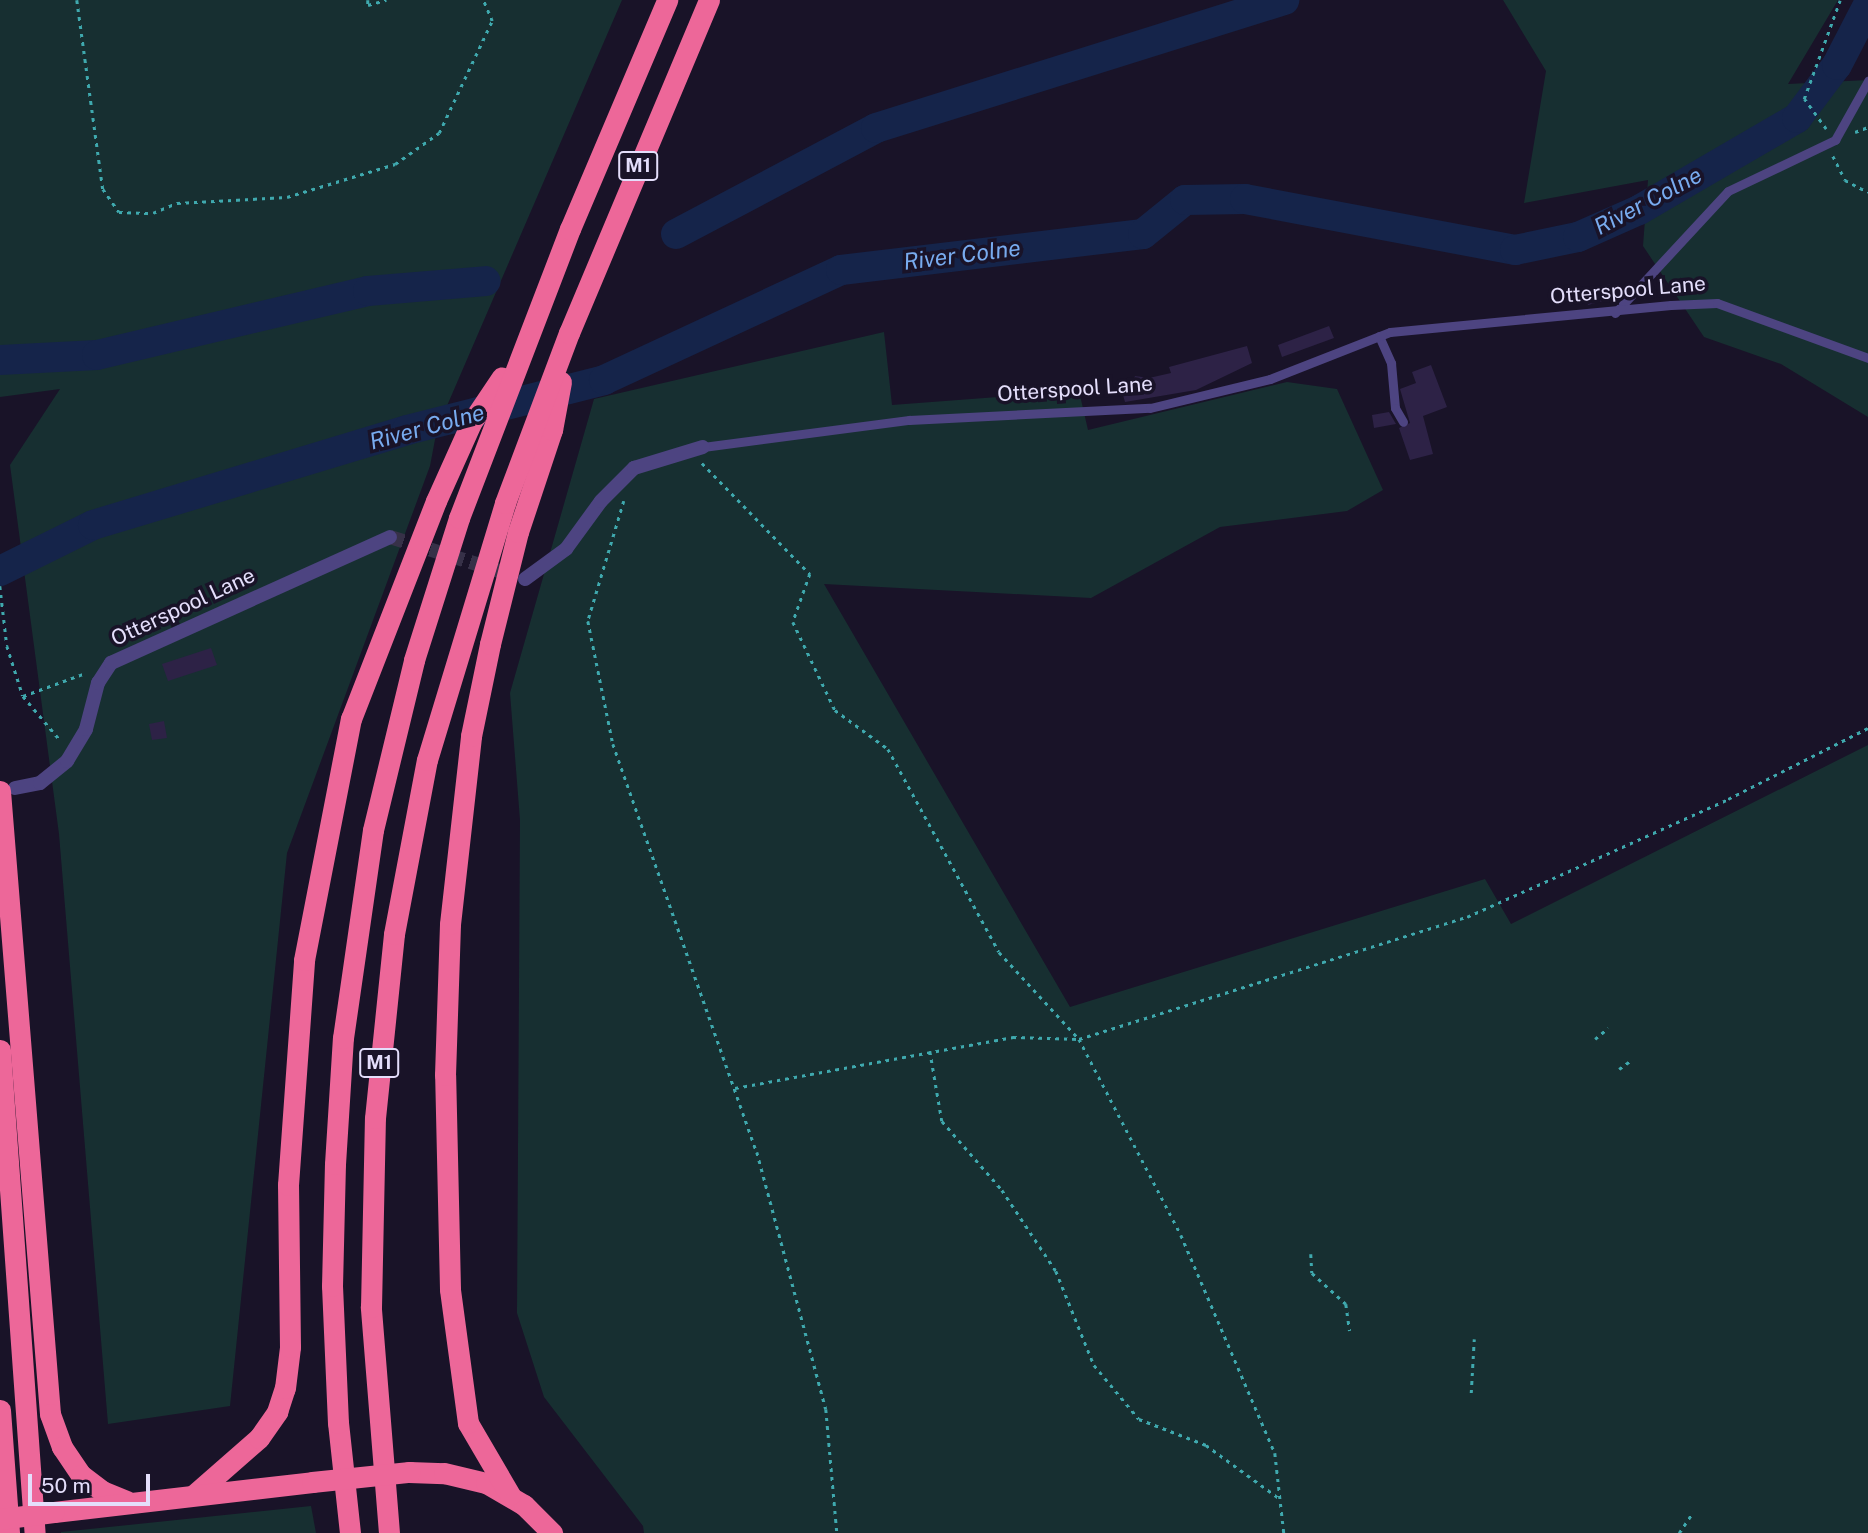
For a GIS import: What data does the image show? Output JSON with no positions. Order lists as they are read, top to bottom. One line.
{"streets":{"highway":["M1"],"street":["Otterspool Lane"]},"water":["River Colne"],"scale_bar":"50 m"}
